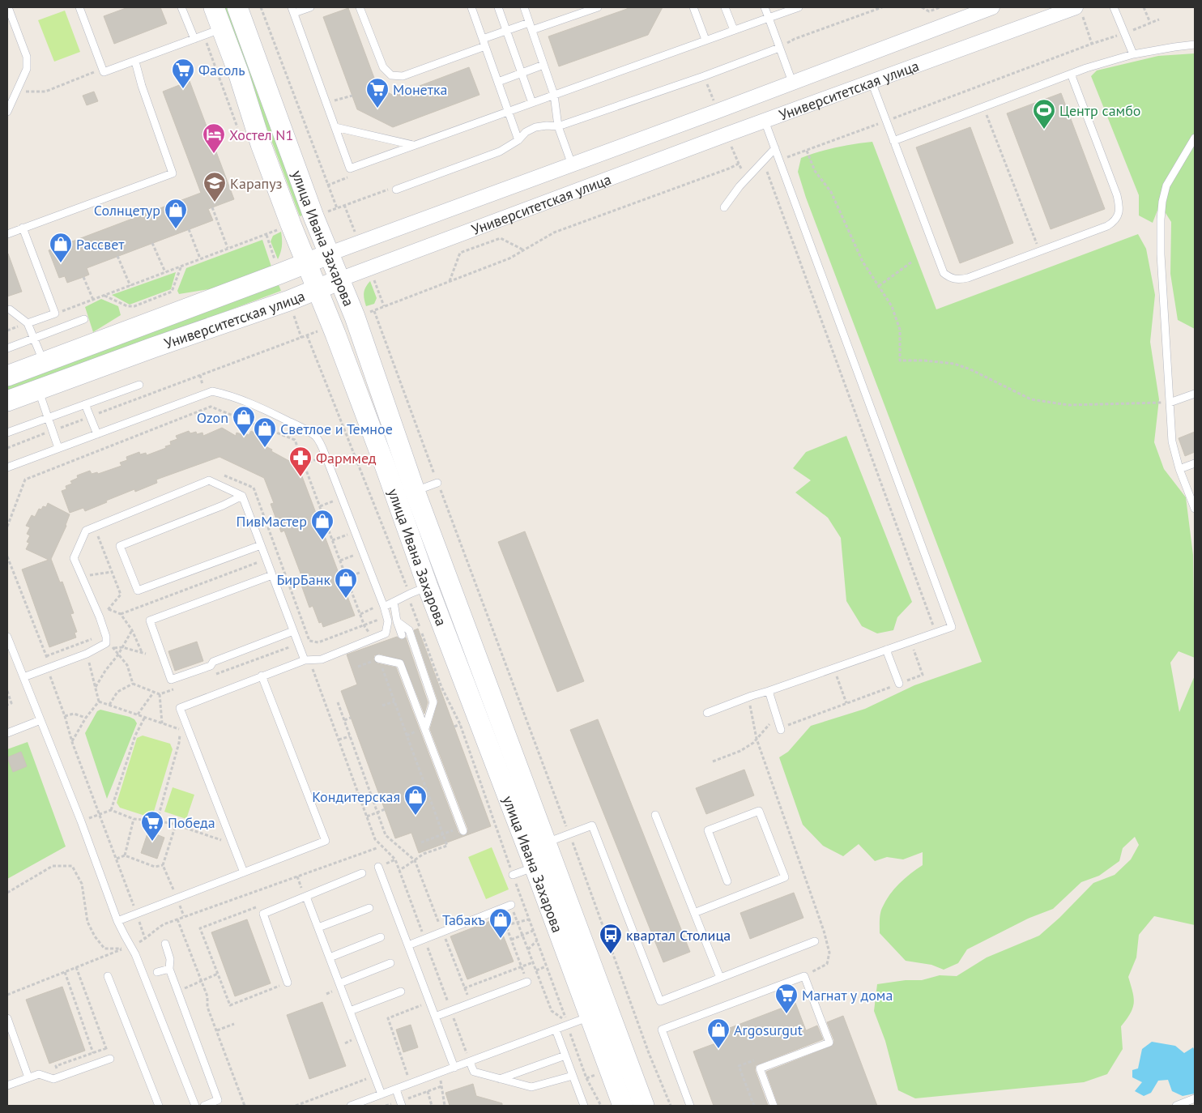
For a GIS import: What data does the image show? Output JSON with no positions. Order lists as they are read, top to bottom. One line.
{"streets":{"main road":["Университетская улица","улица Ивана Захарова"]},"crossings":[["Университетская улица","улица Ивана Захарова"]],"places":{"supermarket":["Фасоль","Монетка","Победа","Магнат у дома"],"sports":["Центр самбо"],"hotel":["Хостел N1"],"school or university":["Карапуз"],"shop":["Солнцетур","Рассвет","Ozon","Светлое и Темное","ПивМастер","БирБанк","Кондитерская","Табакъ","Argosurgut"],"pharmacy":["Фарммед"],"bus stop":["квартал Столица"]}}
